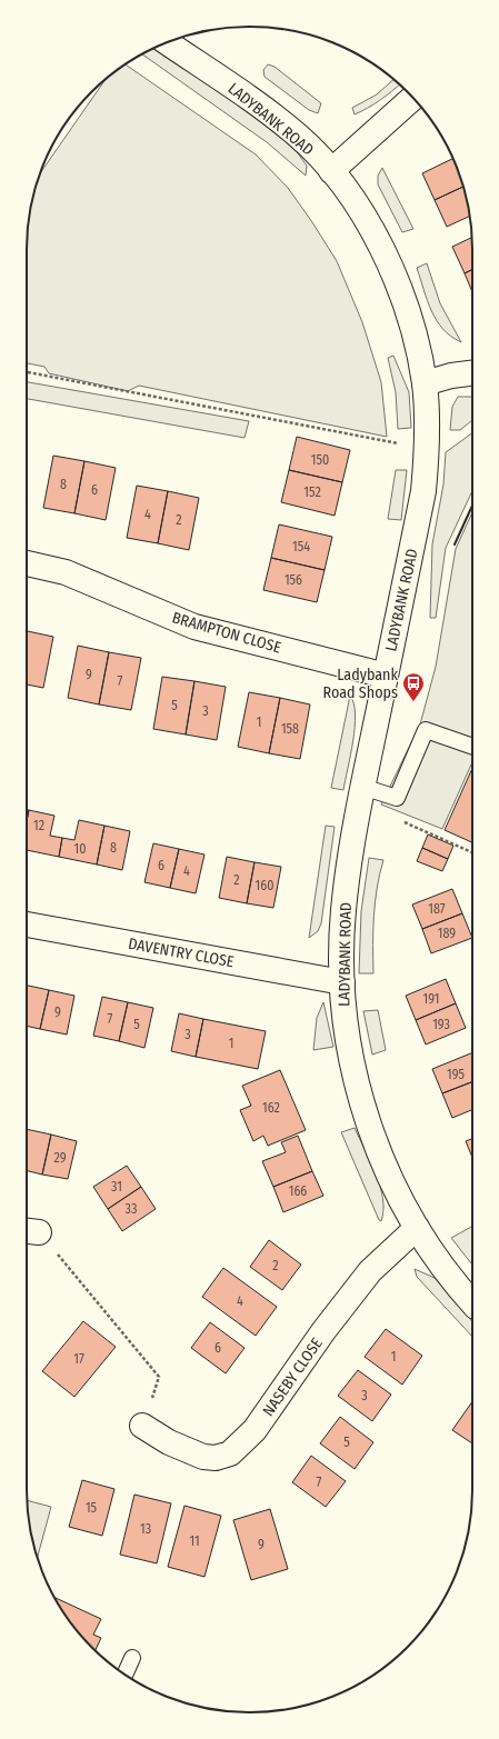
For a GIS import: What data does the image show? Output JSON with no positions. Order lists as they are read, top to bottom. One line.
{"streets":{"street":["LADYBANK ROAD","BRAMPTON CLOSE","DAVENTRY CLOSE","NASEBY CLOSE"]},"crossings":[["LADYBANK ROAD","BRAMPTON CLOSE"],["LADYBANK ROAD","DAVENTRY CLOSE"],["LADYBANK ROAD","NASEBY CLOSE"]],"places":{"bus stop":["Ladybank Road Shops"]},"house_numbers":["150","8","6","152","4","2","154","156","9","7","5","3","1","158","12","8","10","6","4","2","160","187","189","191","9","7","5","193","3","1","195","162","29","31","166","33","2","4","6","1","17","3","5","7","15","13","11","9"]}
